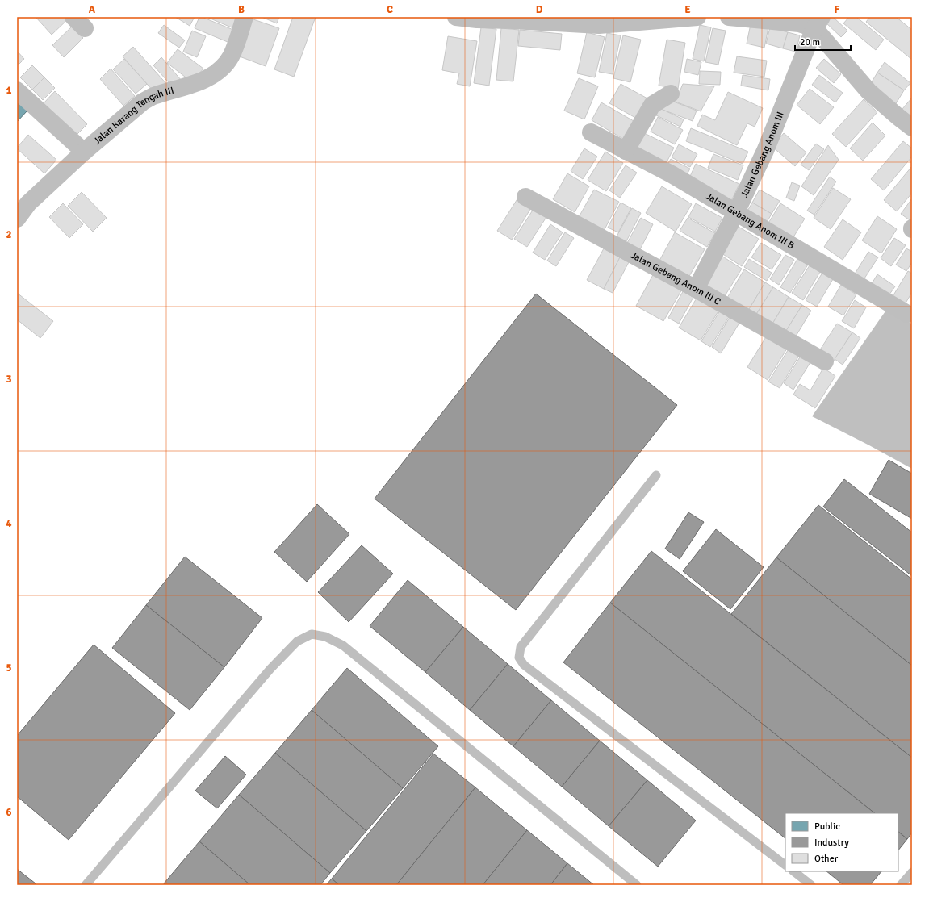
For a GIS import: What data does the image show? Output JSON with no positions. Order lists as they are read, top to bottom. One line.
{"streets":{"street":["Jalan Karang Tengah III","Jalan Gebang Anom III","Jalan Gebang Anom III B","Jalan Gebang Anom III C"]},"crossings":[["Jalan Gebang Anom III","Jalan Gebang Anom III B"],["Jalan Gebang Anom III","Jalan Gebang Anom III C"]],"legend":["Public","Industry","Other"],"scale_bar":"20 m","grid":{"columns":["A","B","C","D","E","F"],"rows":["1","2","3","4","5","6"]}}
